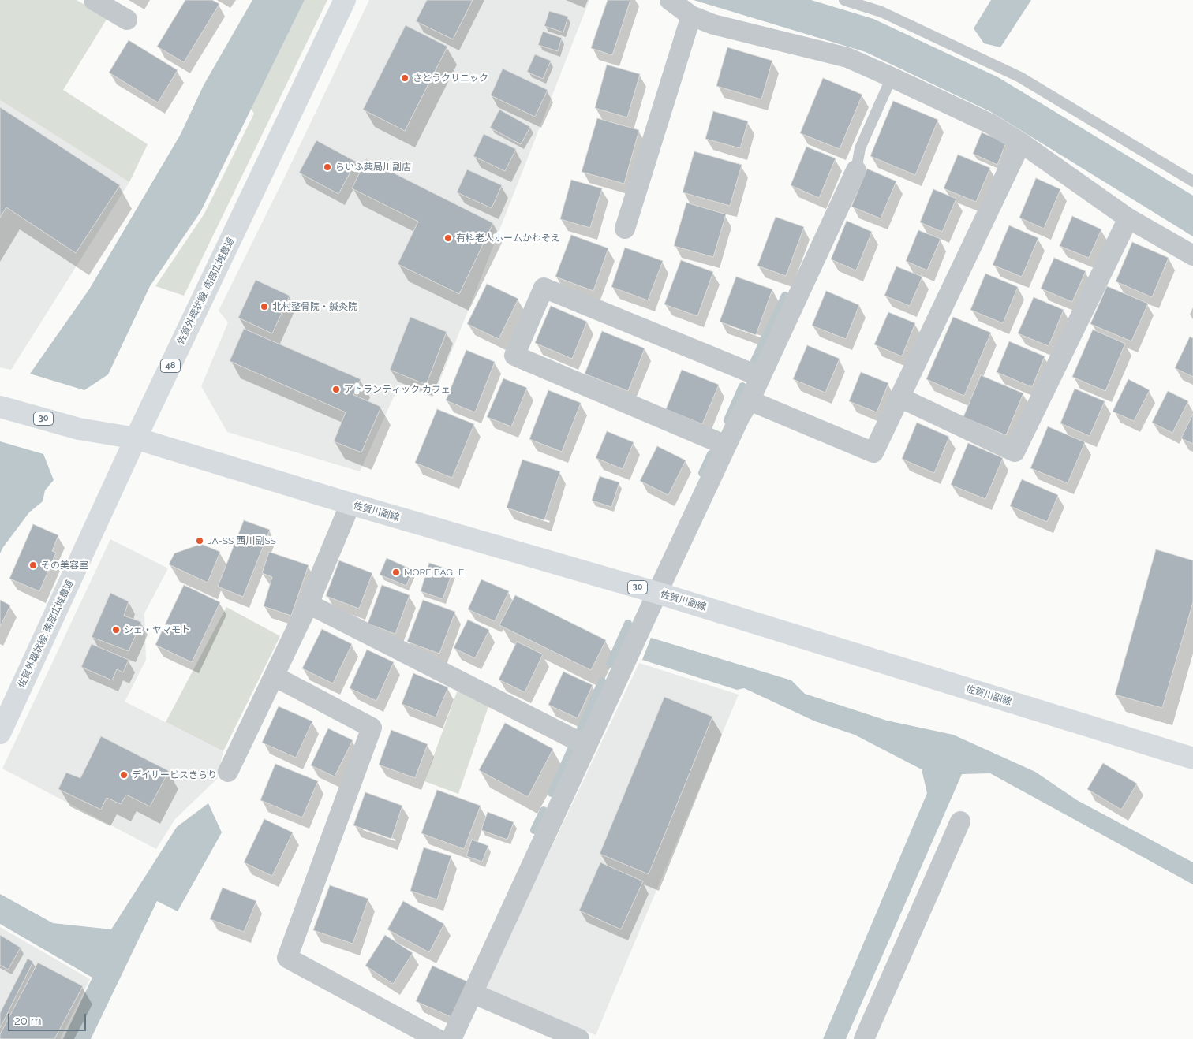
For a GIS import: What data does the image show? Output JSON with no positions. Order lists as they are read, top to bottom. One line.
{"streets":{"main road":["佐賀外環状線; 南部広域農道","48","30","佐賀川副線"]},"crossings":[["佐賀外環状線; 南部広域農道","佐賀川副線"]],"places":["さとうクリニック","らいふ薬局川副店","有料老人ホームかわそえ","北村整骨院・鍼灸院","アトランティック カフェ","JA-SS 西川副SS","その美容室","MORE BAGLE","シェ・ヤマモト","デイサービスきらり"],"scale_bar":"20 m"}
